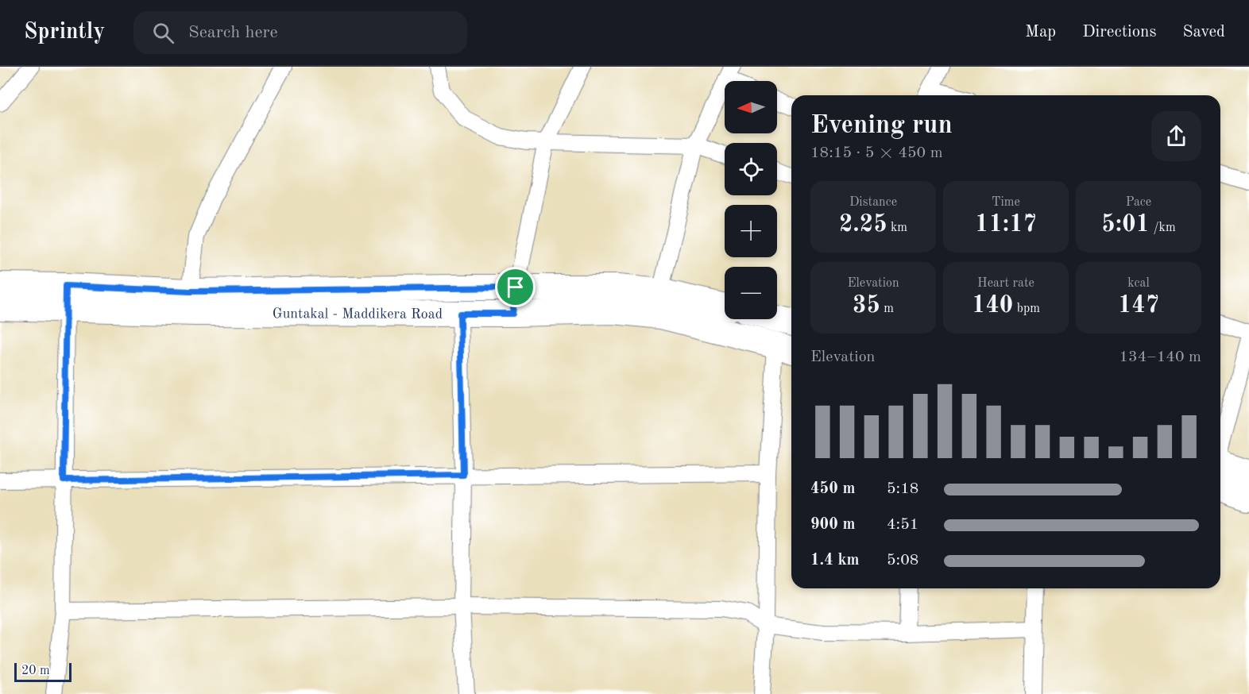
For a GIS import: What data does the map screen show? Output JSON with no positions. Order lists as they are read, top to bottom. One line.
{"streets":{"main road":["Guntakal - Maddikera Road"]},"scale_bar":"20 m","north":"left","page":{"header":"Sprintly","search":"Search here","nav":["Map","Directions","Saved"],"map_buttons":["+","−"],"heading":["Evening run","18:15 · 5 × 450 m"],"stats":[["Distance","2.25 km"],["Time","11:17"],["Pace","5:01 /km"],["Elevation","35 m"],["Heart rate","140 bpm"],["kcal","147"]],"chart":["Elevation","134–140 m"],"list":[{"name":"450 m","note":"5:18"},{"name":"900 m","note":"4:51"},{"name":"1.4 km","note":"5:08"}],"scale":"20 m"}}
